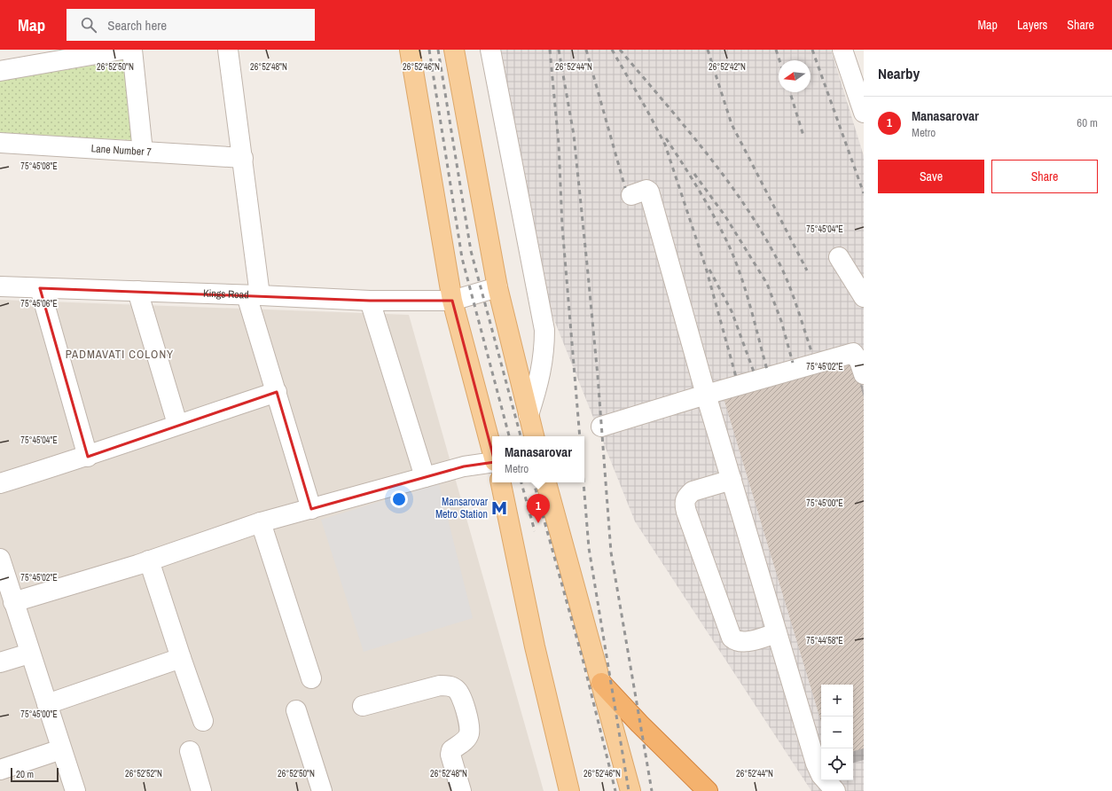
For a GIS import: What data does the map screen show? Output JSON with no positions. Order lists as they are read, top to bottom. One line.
{"streets":{"street":["Lane Number 7","Kings Road"]},"districts":["PADMAVATI COLONY"],"places":{"metro station":["Mansarovar Metro Station"]},"scale_bar":"20 m","north":"left","page":{"header":"Map","search":"Search here","nav":["Map","Layers","Share"],"heading":"Nearby","list":[{"mark":"1","name":"Manasarovar","note":"Metro","value":"60 m"}],"buttons":["Save","Share"],"popup":["Manasarovar","Metro"],"pins":"1","map_buttons":["+","−"],"scale":"20 m"},"coordinates":["26°52'50\"N","26°52'48\"N","26°52'46\"N","26°52'44\"N","26°52'42\"N","75°45'08\"E","75°45'04\"E","75°45'06\"E","75°45'02\"E","75°45'00\"E","75°44'58\"E","26°52'52\"N"]}
